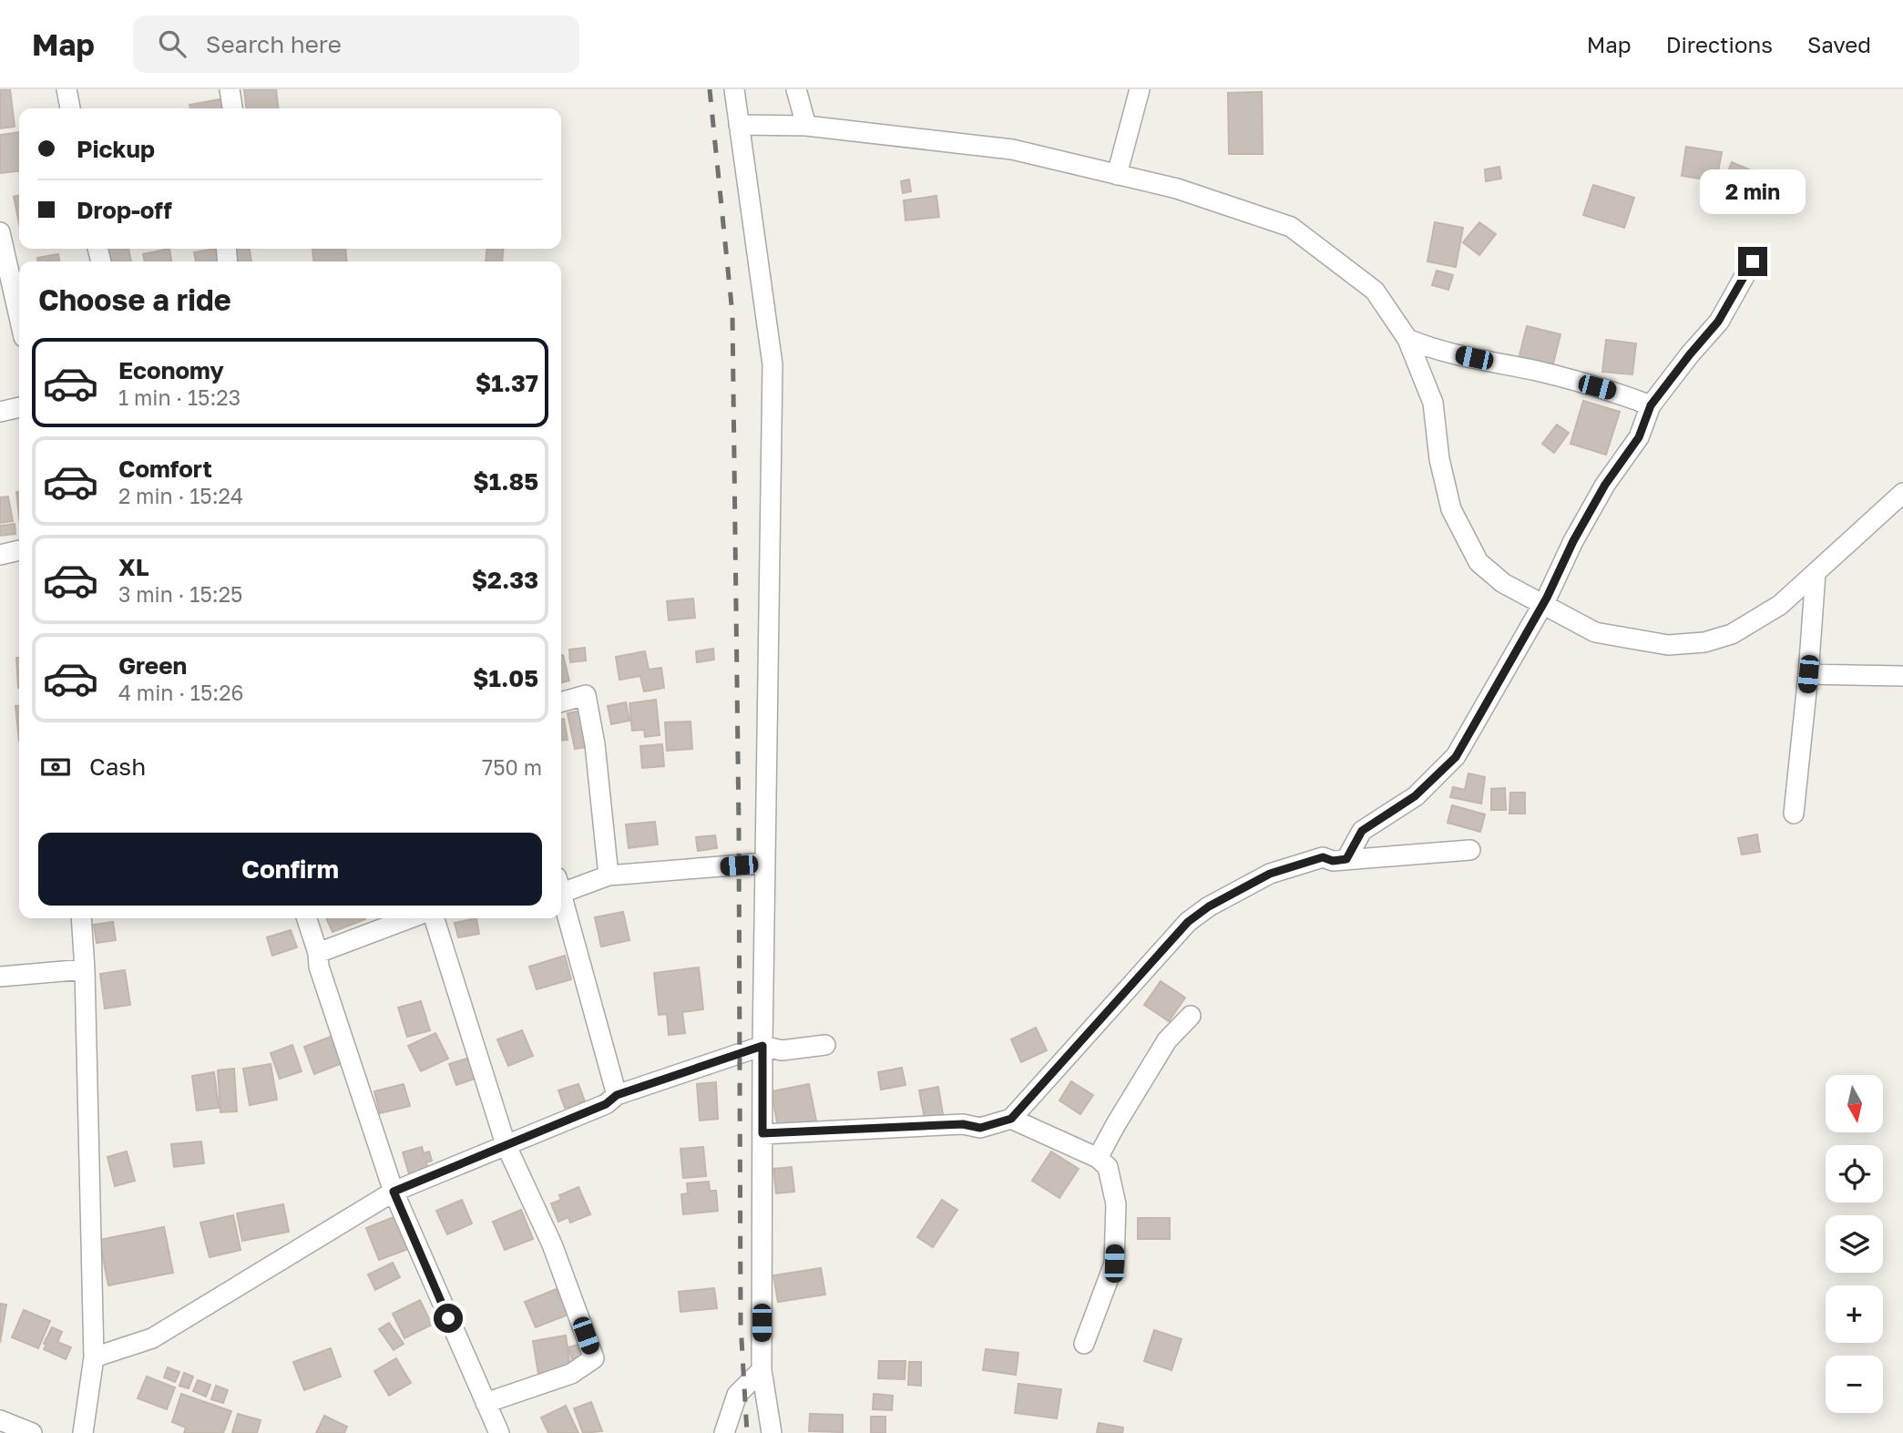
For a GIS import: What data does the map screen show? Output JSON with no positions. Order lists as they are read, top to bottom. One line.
{"north":"bottom","page":{"header":"Map","search":"Search here","nav":["Map","Directions","Saved"],"banner":["Pickup","Drop-off"],"bubble":"2 min","heading":"Choose a ride","list":[{"name":"Economy","note":"1 min · 15:23","value":"$1.37"},{"name":"Comfort","note":"2 min · 15:24","value":"$1.85"},{"name":"XL","note":"3 min · 15:25","value":"$2.33"},{"name":"Green","note":"4 min · 15:26","value":"$1.05"}],"pay":["Cash","750 m"],"buttons":"Confirm","map_buttons":["+","−"]}}
